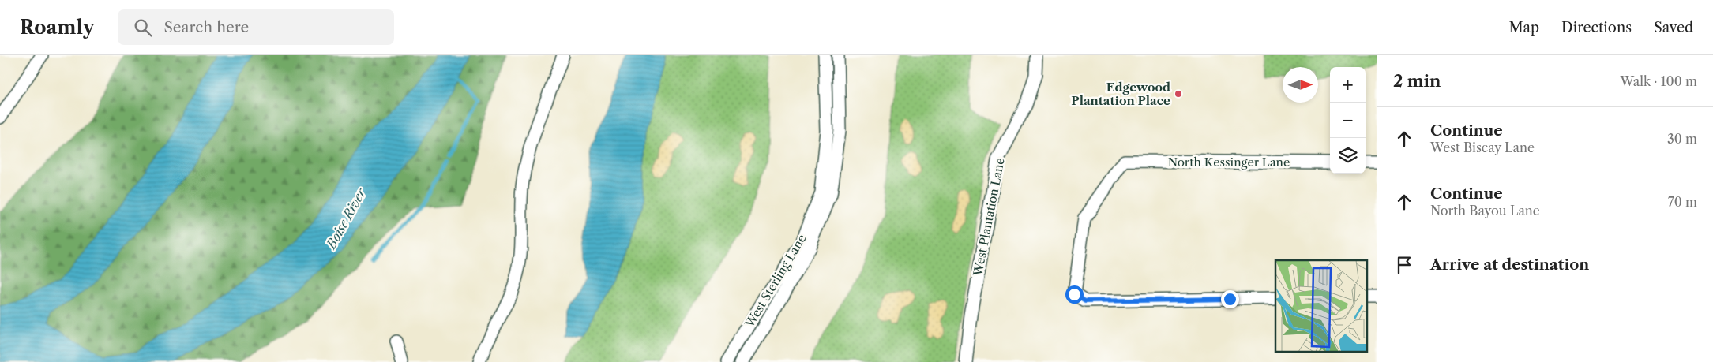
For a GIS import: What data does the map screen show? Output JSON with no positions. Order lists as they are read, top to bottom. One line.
{"streets":{"street":["North Kessinger Lane","West Plantation Lane","West Sterling Lane"]},"water":["Boise River"],"places":["Edgewood Plantation Place"],"north":"right","page":{"header":"Roamly","search":"Search here","nav":["Map","Directions","Saved"],"heading":["2 min","Walk · 100 m"],"map_buttons":["+","−"],"list":[["Continue","West Biscay Lane","30 m"],["Continue","North Bayou Lane","70 m"],"Arrive at destination"]}}
